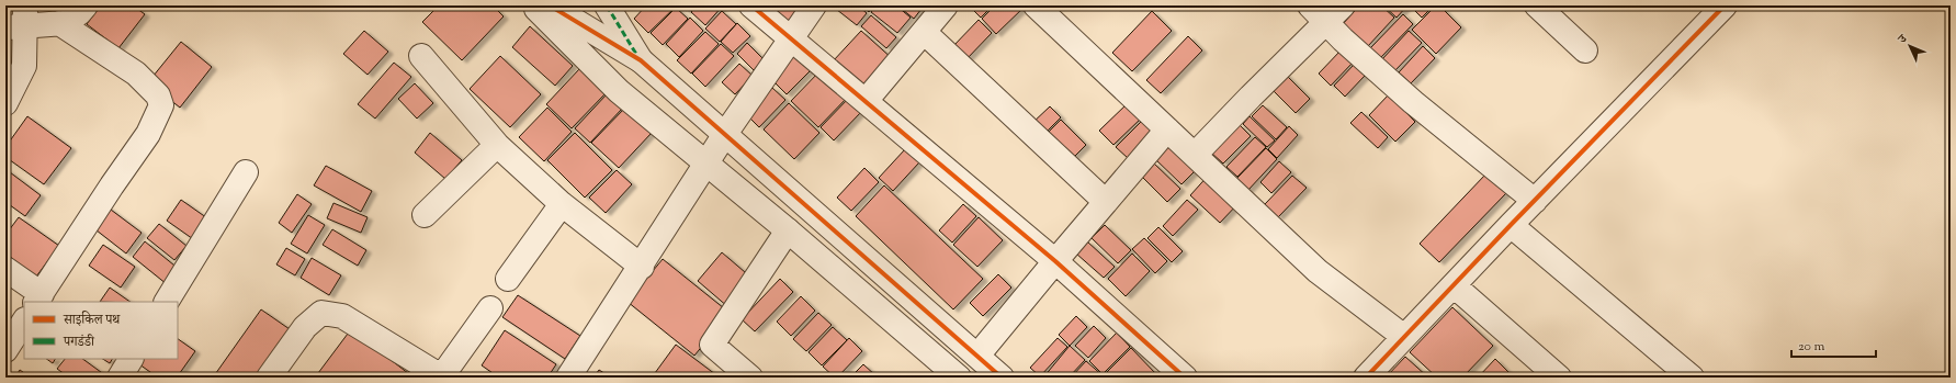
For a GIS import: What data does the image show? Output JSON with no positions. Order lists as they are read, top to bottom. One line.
{"legend":["साइकिल पथ","पगडंडी"],"scale_bar":"20 m","north":"top left"}
